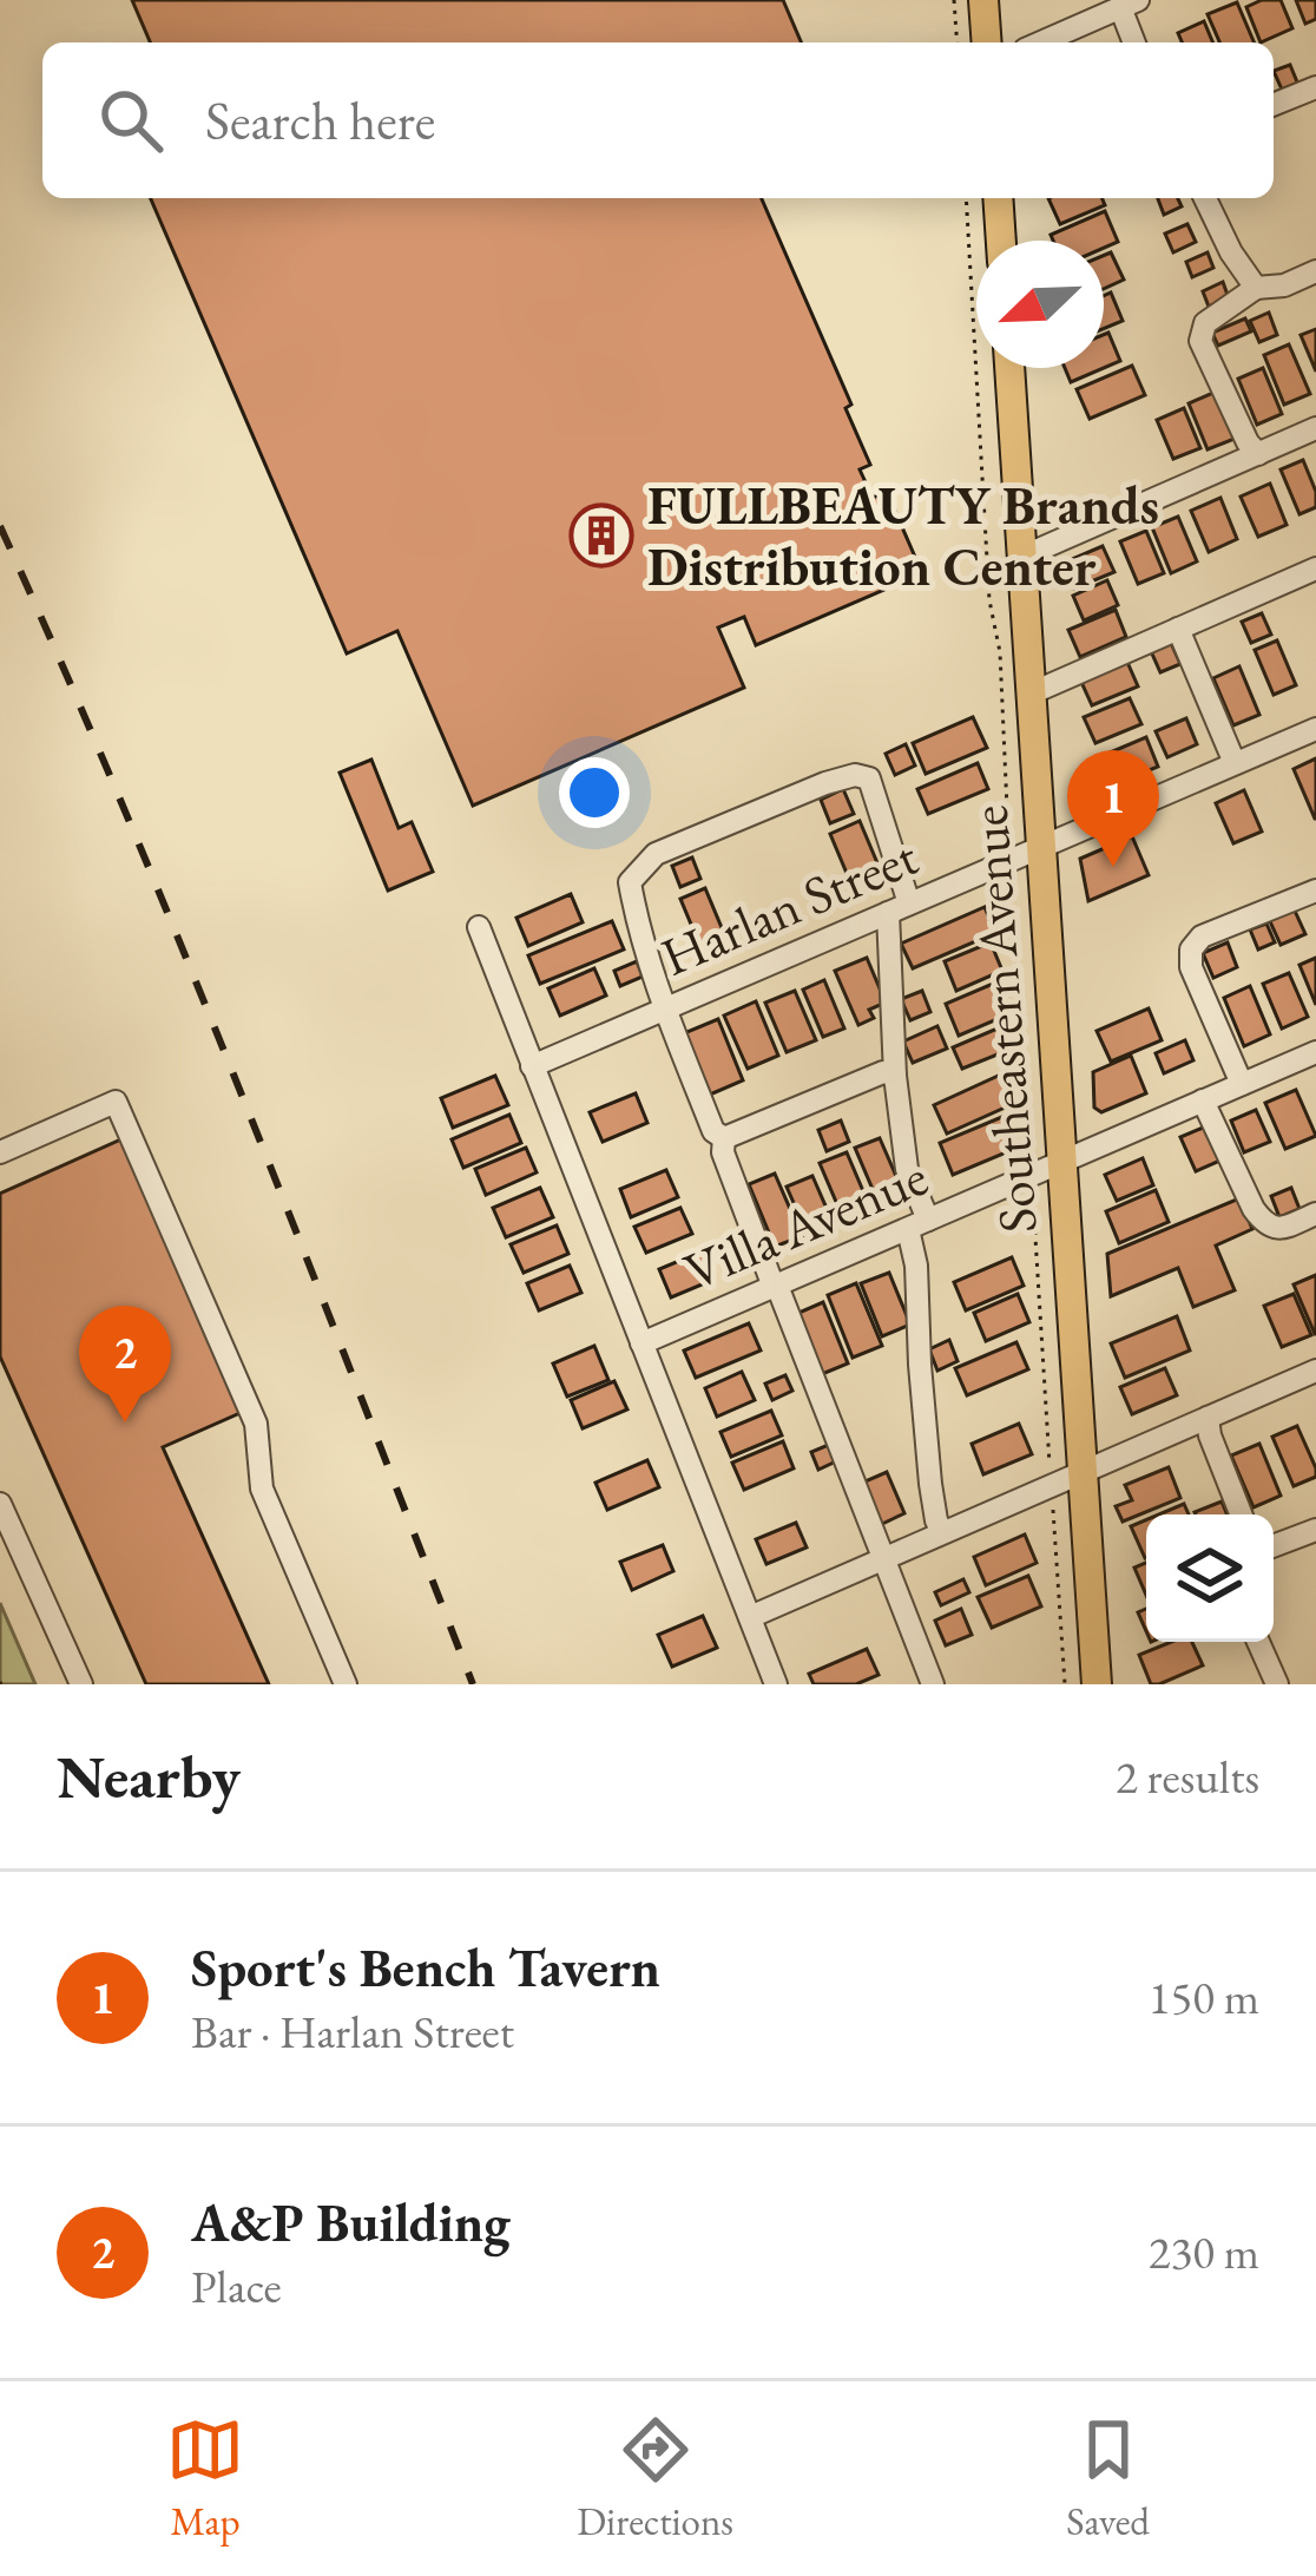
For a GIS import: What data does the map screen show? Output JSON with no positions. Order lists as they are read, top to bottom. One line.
{"streets":{"main road":["Southeastern Avenue"],"street":["Harlan Street","Villa Avenue"]},"crossings":[["Harlan Street","Southeastern Avenue"],["Southeastern Avenue","Villa Avenue"]],"places":{"building":["FULLBEAUTY Brands Distribution Center"]},"north":"bottom left","page":{"search":"Search here","pins":["1","2"],"heading":["Nearby","2 results"],"list":[{"mark":"1","name":"Sport's Bench Tavern","note":"Bar · Harlan Street","value":"150 m"},{"mark":"2","name":"A&P Building","note":"Place","value":"230 m"}],"nav":["Map","Directions","Saved"]}}
